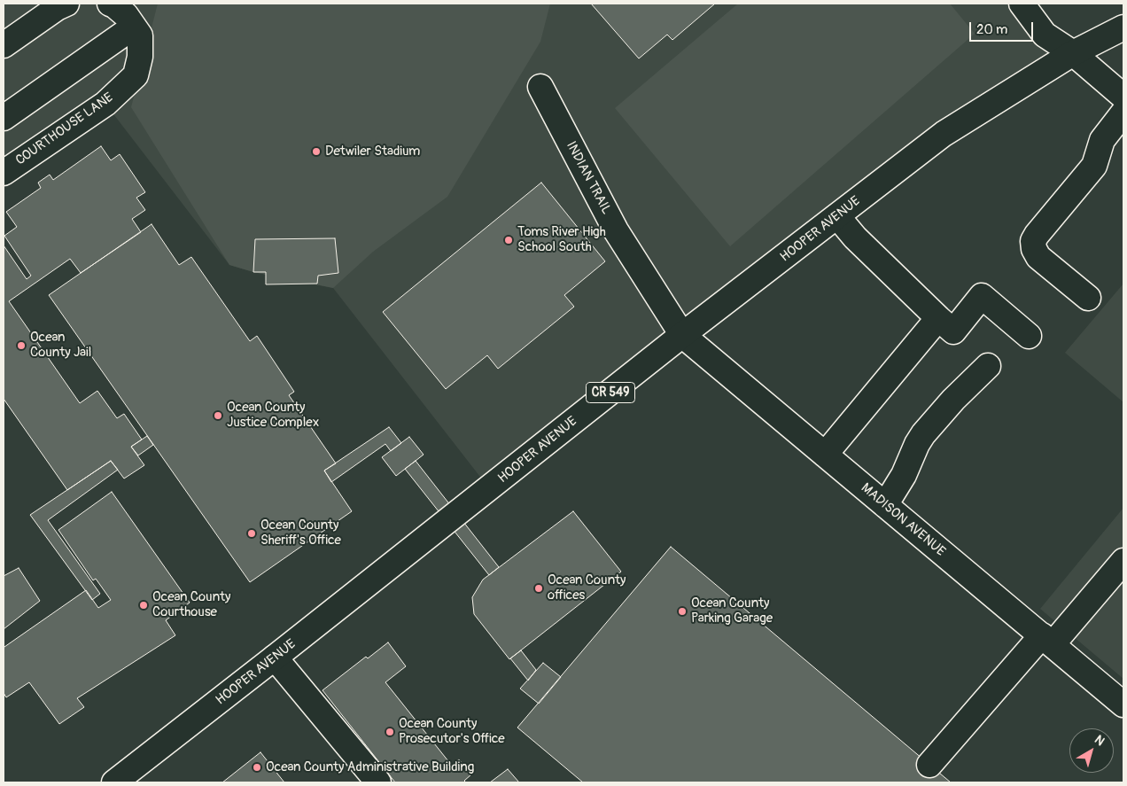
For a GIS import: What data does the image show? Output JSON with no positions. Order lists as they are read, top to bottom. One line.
{"streets":{"main road":["COURTHOUSE LANE","INDIAN TRAIL","HOOPER AVENUE","CR 549","MADISON AVENUE"]},"crossings":[["INDIAN TRAIL","HOOPER AVENUE"],["INDIAN TRAIL","MADISON AVENUE"],["HOOPER AVENUE","MADISON AVENUE"]],"places":["Detwiler Stadium","Toms River High School South","Ocean County Jail","Ocean County Justice Complex","Ocean County Sheriff's Office","Ocean County offices","Ocean County Courthouse","Ocean County Parking Garage","Ocean County Prosecutor's Office","Ocean County Administrative Building"],"scale_bar":"20 m","north":"top right"}
